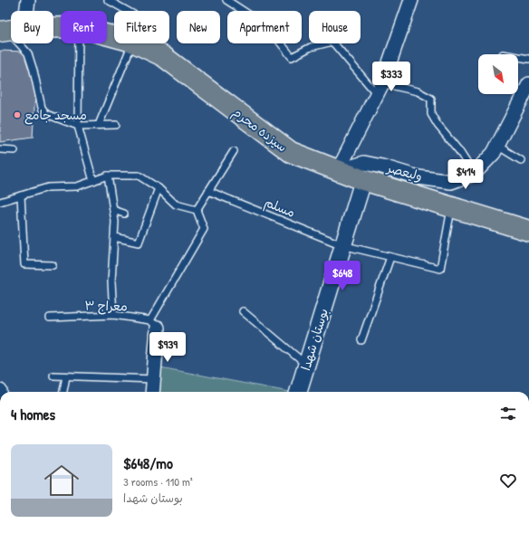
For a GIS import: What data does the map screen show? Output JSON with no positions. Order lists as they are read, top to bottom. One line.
{"streets":{"main road":["سیزده محرم"],"street":["ولیعصر","بوستان شهدا"],"lane":["مسلم","معراج ۳"]},"crossings":[["سیزده محرم","ولیعصر"],["سیزده محرم","مسلم"],["سیزده محرم","بوستان شهدا"],["مسلم","بوستان شهدا"]],"places":["مسجد جامع"],"north":"bottom right","page":{"chip":["Buy","Rent","Filters","New","Apartment","House"],"price":["$333","$414","$648","$939"],"heading":"4 homes","list":[{"name":"$648/mo","note":"3 rooms · 110 m² · بوستان شهدا"}]}}
